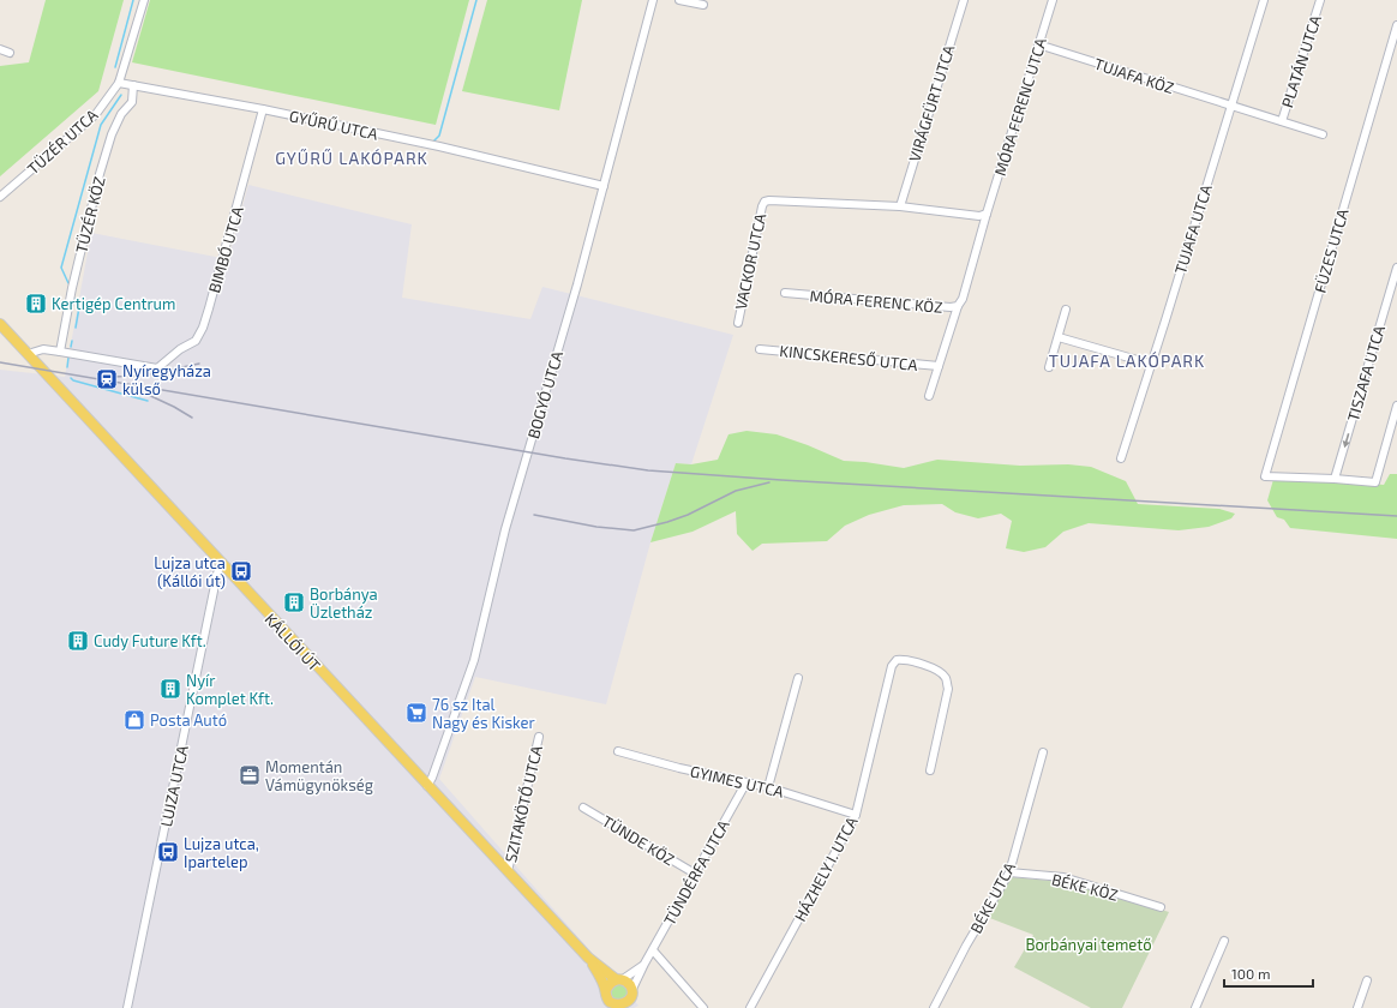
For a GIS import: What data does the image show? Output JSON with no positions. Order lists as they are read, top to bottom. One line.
{"streets":{"main road":["KÁLLÓI ÚT"],"street":["PLATÁN UTCA","TUJAFA KÖZ","VIRÁGFÜRT UTCA","MÓRA FERENC UTCA","GYŰRŰ UTCA","TÜZÉR UTCA","TÜZÉR KÖZ","TUJAFA UTCA","BIMBÓ UTCA","FÜZES UTCA","VACKOR UTCA","MÓRA FERENC KÖZ","KINCSKERESŐ UTCA","TISZAFA UTCA","BOGYÓ UTCA","GYIMES UTCA","LUJZA UTCA","SZITAKÖTŐ UTCA","TÜNDE KÖZ","HÁZHELY I. UTCA","TÜNDÉRFA UTCA","BÉKE KÖZ","BÉKE UTCA"]},"crossings":[["PLATÁN UTCA","TUJAFA KÖZ"],["TUJAFA KÖZ","MÓRA FERENC UTCA"],["TUJAFA KÖZ","TUJAFA UTCA"],["VIRÁGFÜRT UTCA","VACKOR UTCA"],["MÓRA FERENC UTCA","MÓRA FERENC KÖZ"],["GYŰRŰ UTCA","TÜZÉR UTCA"],["GYŰRŰ UTCA","TÜZÉR KÖZ"],["GYŰRŰ UTCA","BIMBÓ UTCA"],["GYŰRŰ UTCA","BOGYÓ UTCA"],["TÜZÉR KÖZ","BIMBÓ UTCA"],["FÜZES UTCA","TISZAFA UTCA"],["BOGYÓ UTCA","KÁLLÓI ÚT"],["KÁLLÓI ÚT","LUJZA UTCA"],["KÁLLÓI ÚT","SZITAKÖTŐ UTCA"],["KÁLLÓI ÚT","TÜNDÉRFA UTCA"],["GYIMES UTCA","HÁZHELY I. UTCA"],["GYIMES UTCA","TÜNDÉRFA UTCA"],["TÜNDE KÖZ","TÜNDÉRFA UTCA"],["BÉKE KÖZ","BÉKE UTCA"]],"one_way":["TISZAFA UTCA"],"districts":["GYŰRŰ LAKÓPARK","TUJAFA LAKÓPARK"],"parks":["Borbányai temető"],"places":{"building":["Kertigép Centrum","Borbánya Üzletház","Cudy Future Kft.","Nyír Komplet Kft."],"station":["Nyíregyháza külső"],"bus stop":["Lujza utca (Kállói út)","Lujza utca, Ipartelep"],"supermarket":["76 sz Ital Nagy és Kisker"],"shop":["Posta Autó"],"office":["Momentán Vámügynökség"]},"scale_bar":"100 m"}
